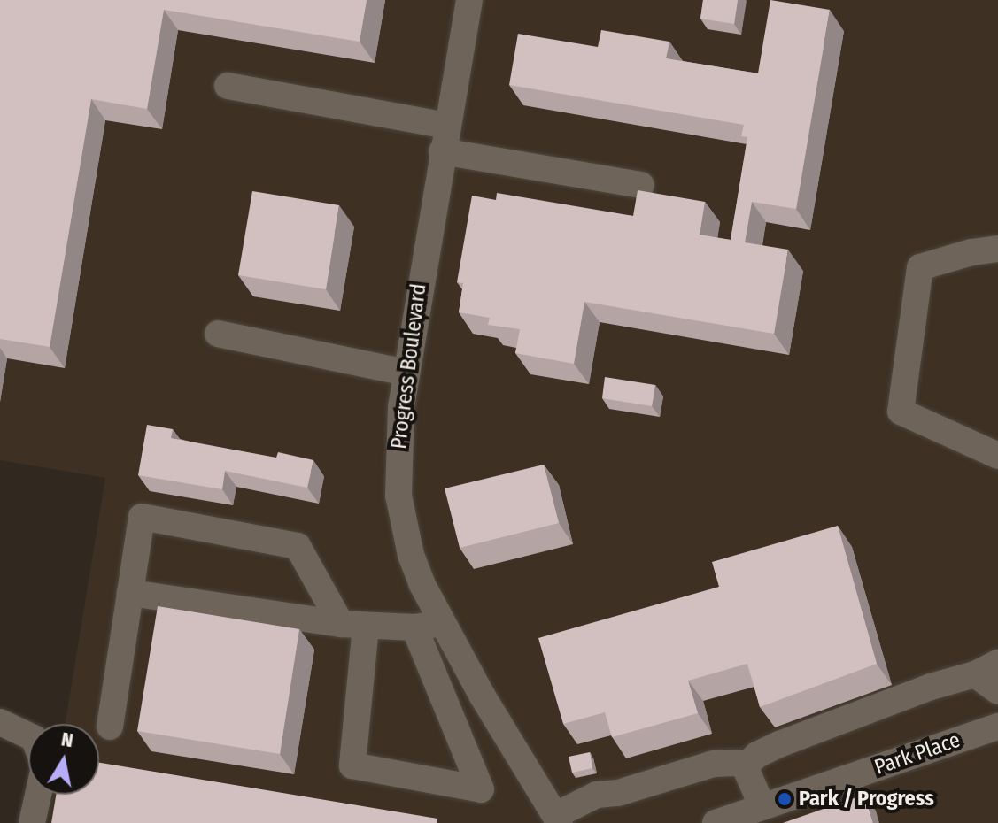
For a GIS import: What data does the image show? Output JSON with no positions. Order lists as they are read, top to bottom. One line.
{"streets":{"street":["Progress Boulevard","Park Place"]},"places":["Park / Progress"],"north":"top"}
